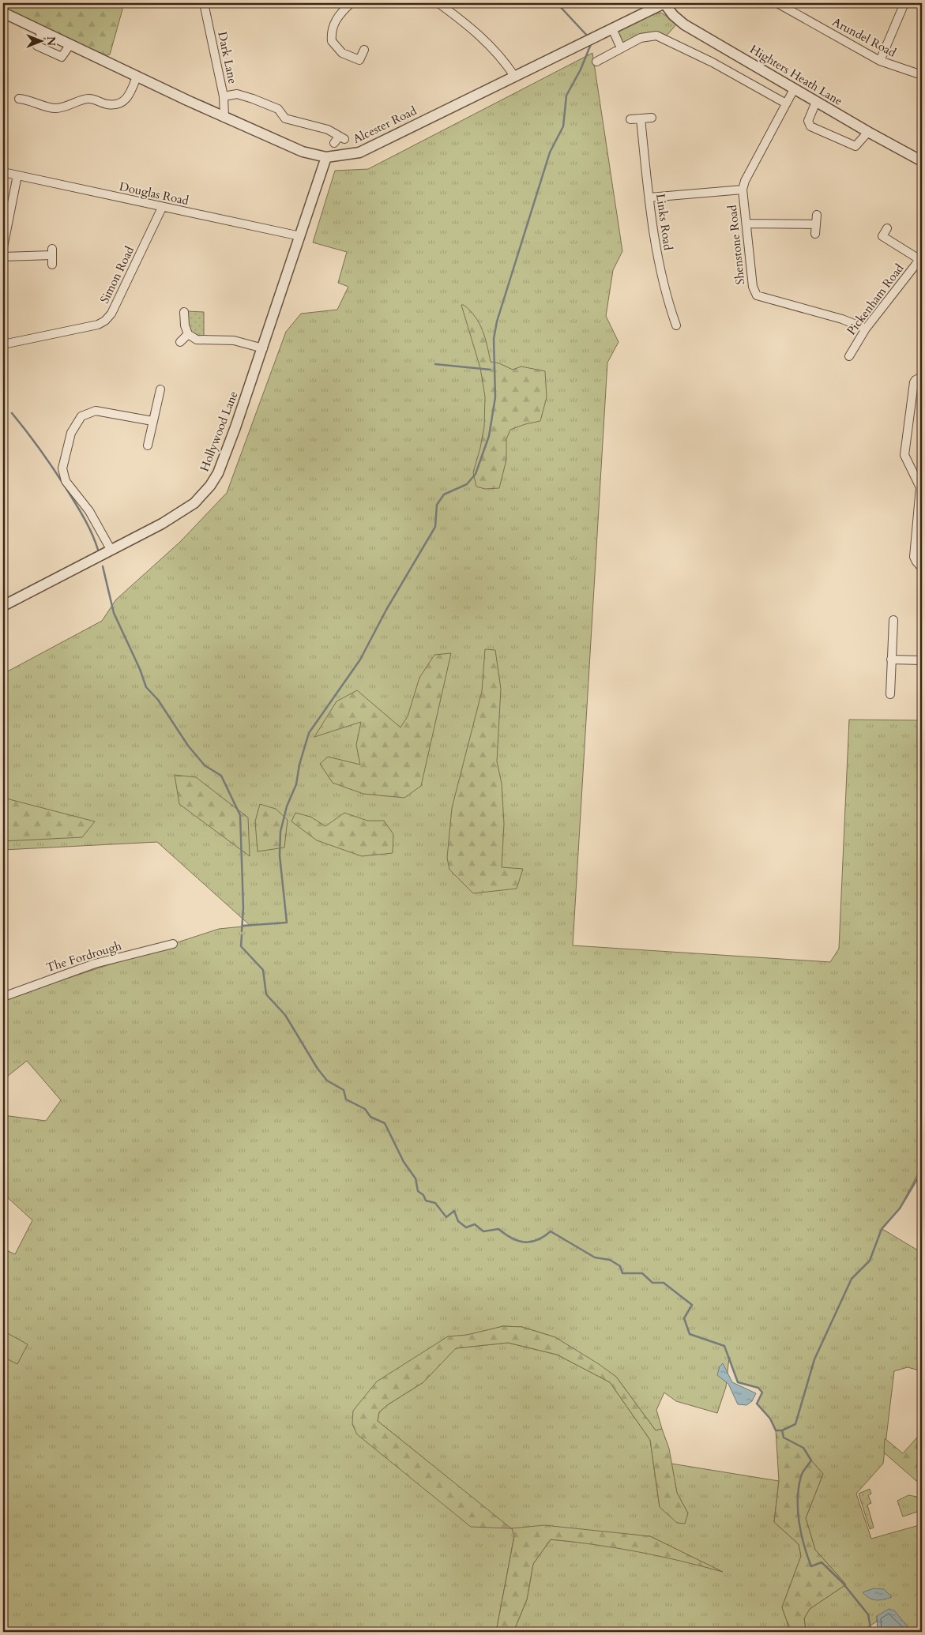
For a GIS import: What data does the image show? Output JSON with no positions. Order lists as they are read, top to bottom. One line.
{"streets":{"street":["Arundel Road","Dark Lane","Highters Heath Lane","Alcester Road","Douglas Road","Links Road","Shenstone Road","Simon Road","Pickenham Road","Hollywood Lane","The Fordrough"]},"crossings":[["Dark Lane","Alcester Road"],["Highters Heath Lane","Alcester Road"],["Highters Heath Lane","Shenstone Road"],["Alcester Road","Hollywood Lane"],["Douglas Road","Simon Road"],["Douglas Road","Hollywood Lane"],["Shenstone Road","Pickenham Road"]],"north":"right"}
